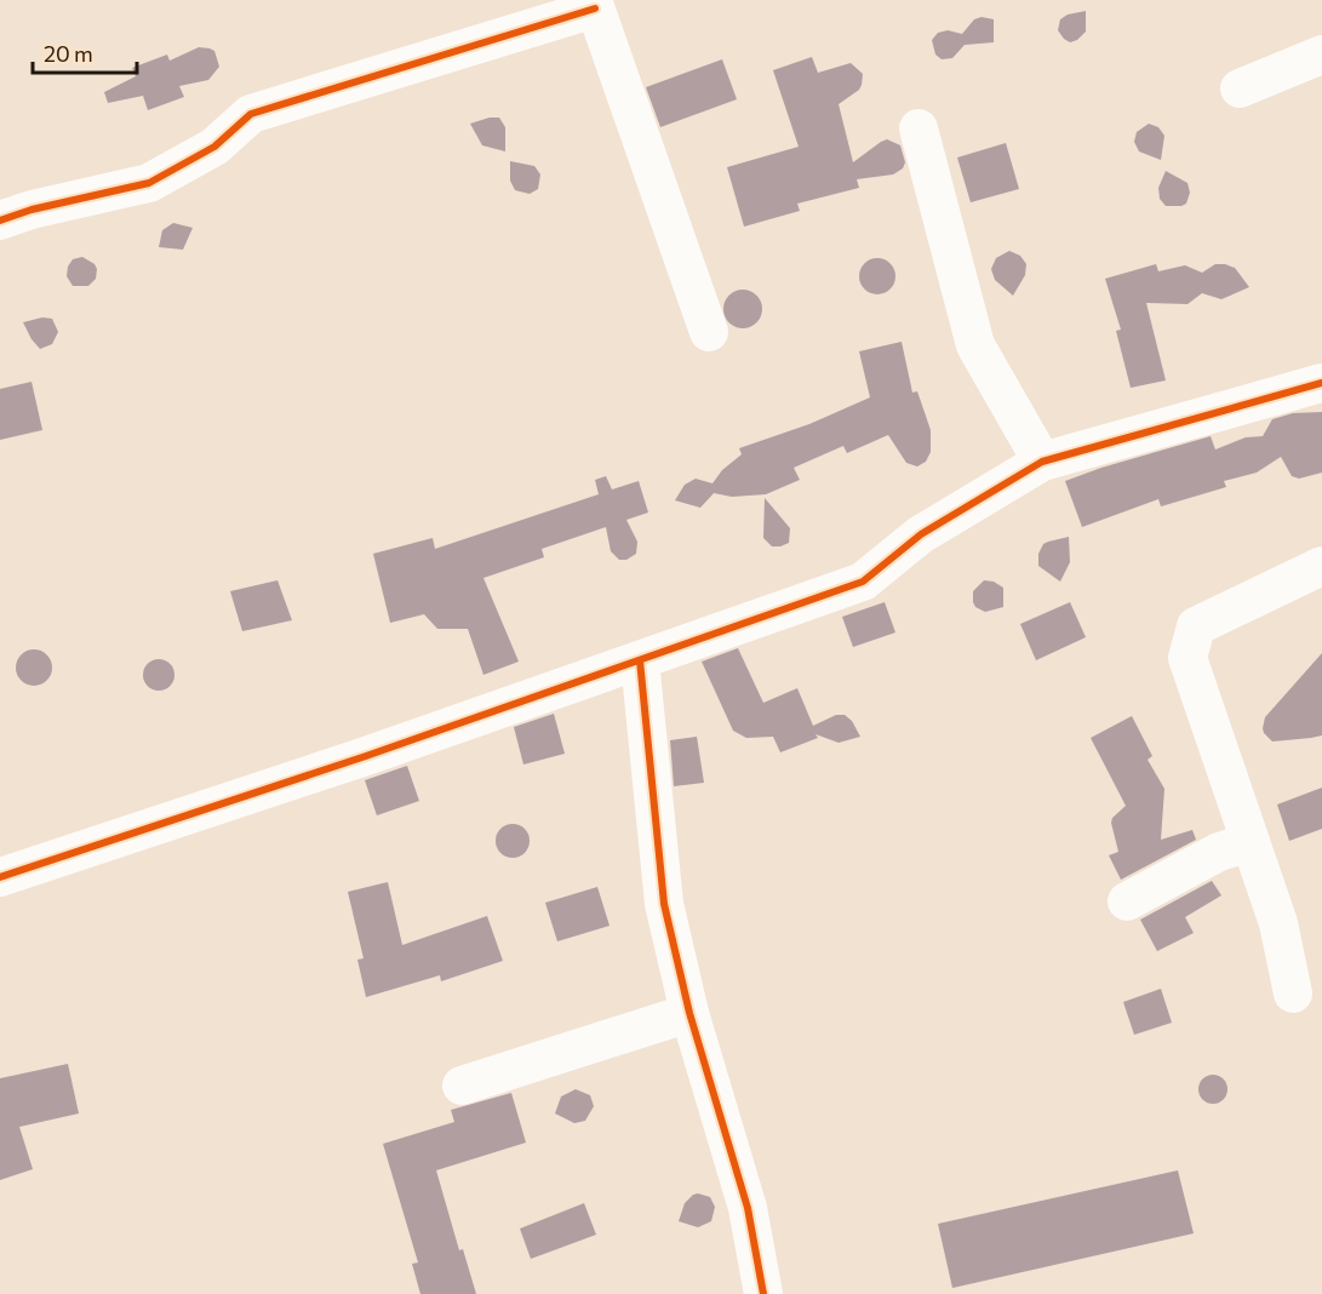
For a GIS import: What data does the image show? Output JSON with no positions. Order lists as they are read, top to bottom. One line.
{"scale_bar":"20 m"}
